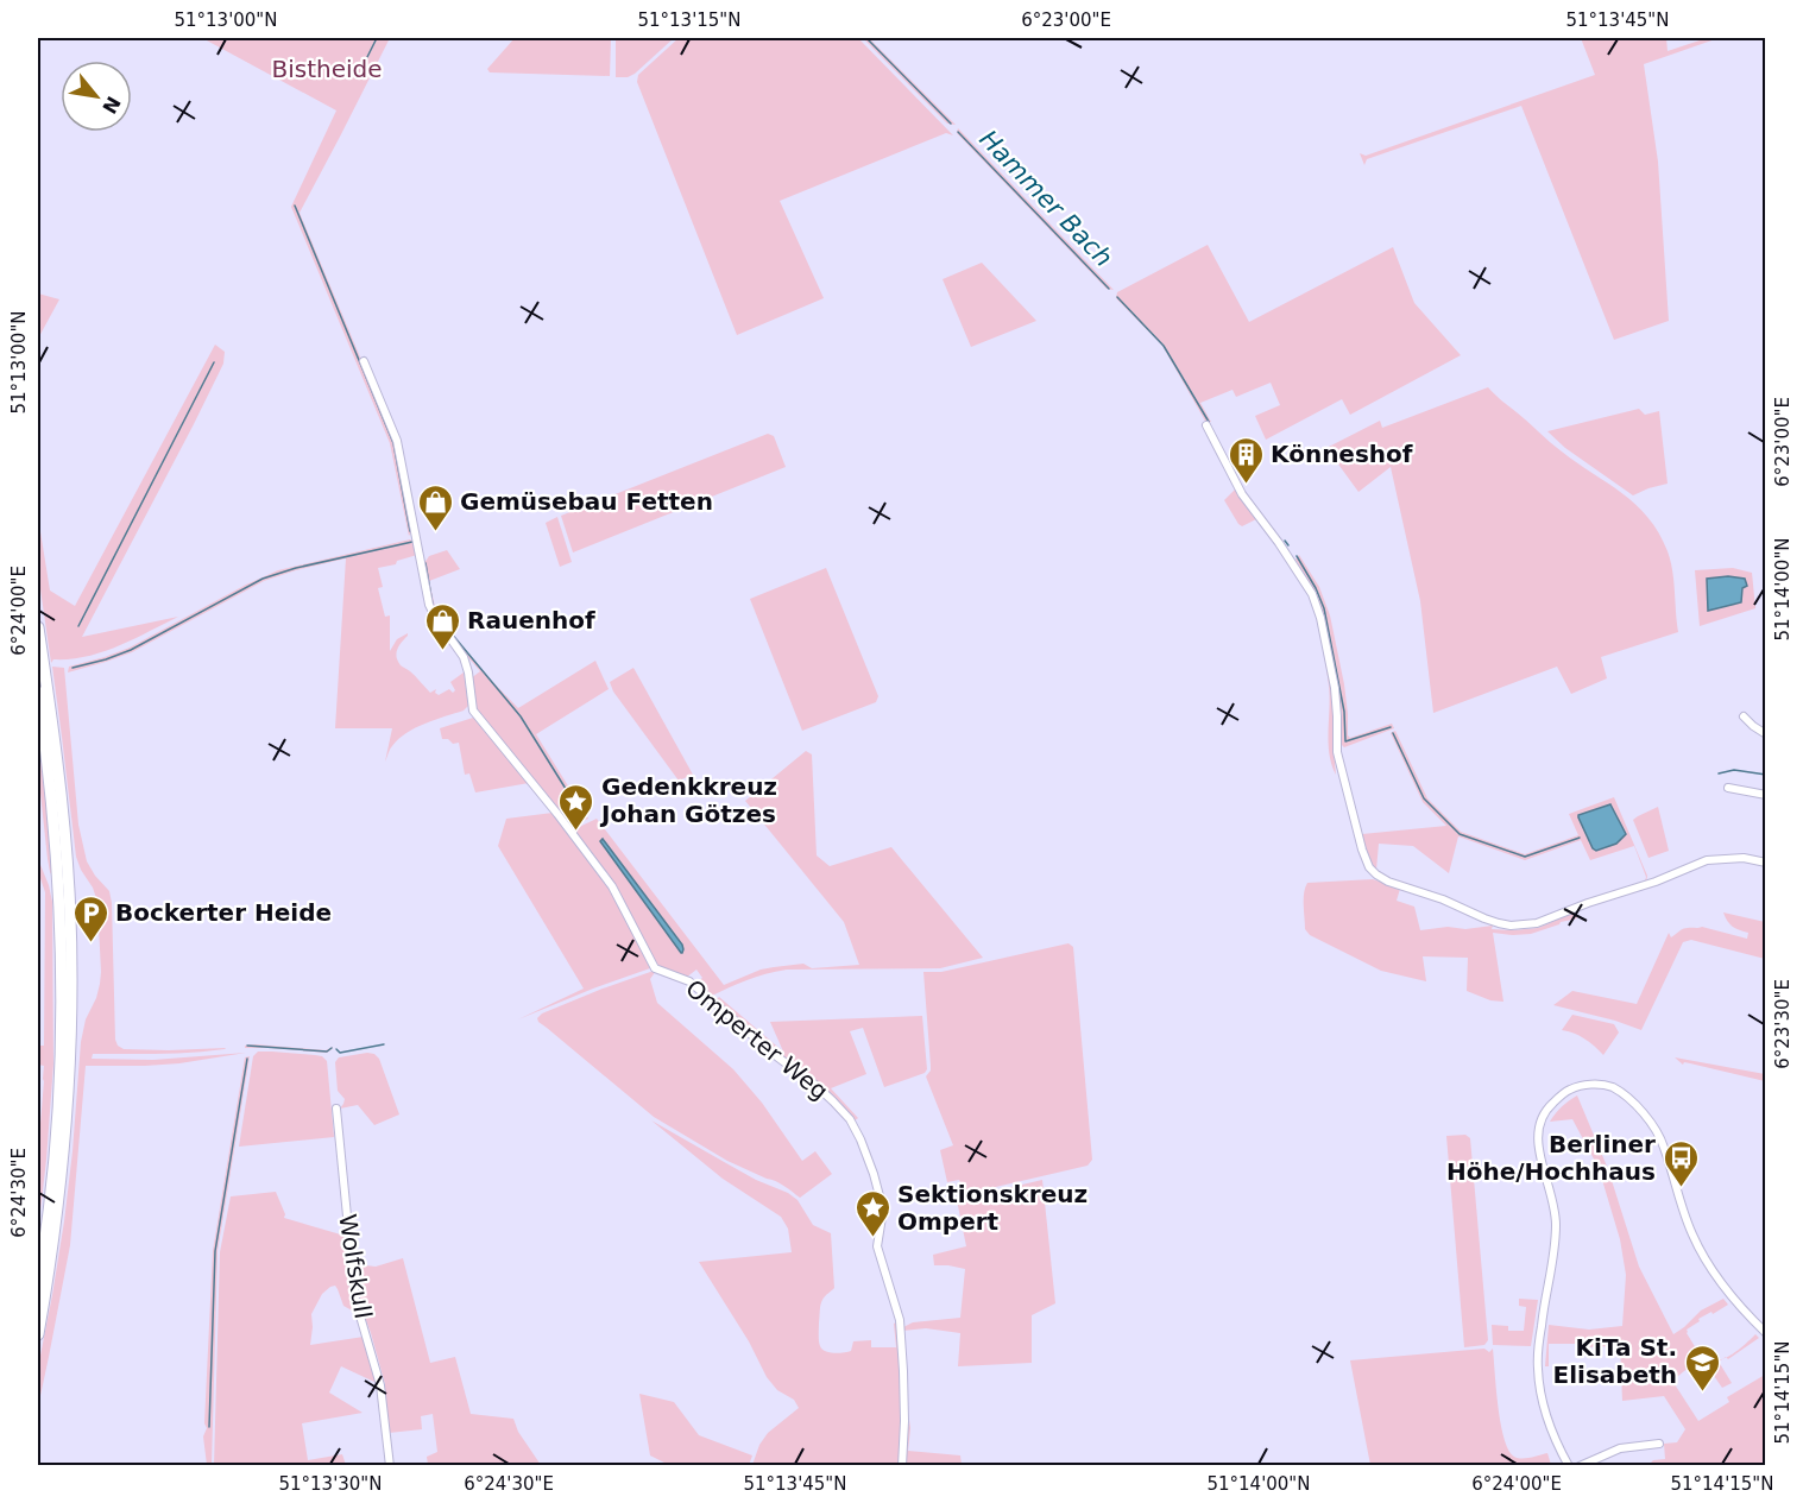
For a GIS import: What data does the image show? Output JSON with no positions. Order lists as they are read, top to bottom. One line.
{"streets":{"street":["Omperter Weg","Wolfskull"]},"water":["Hammer Bach"],"parks":["Bistheide"],"places":{"building":["Könneshof"],"shop":["Gemüsebau Fetten","Rauenhof"],"place":["Gedenkkreuz Johan Götzes","Sektionskreuz Ompert"],"parking":["Bockerter Heide"],"bus stop":["Berliner Höhe/Hochhaus"],"school or university":["KiTa St. Elisabeth"]},"north":"bottom right","coordinates":["51°13'00\"N","51°13'15\"N","6°23'00\"E","51°13'45\"N","51°14'00\"N","6°24'00\"E","6°23'30\"E","6°24'30\"E","51°14'15\"N","51°13'30\"N"]}
